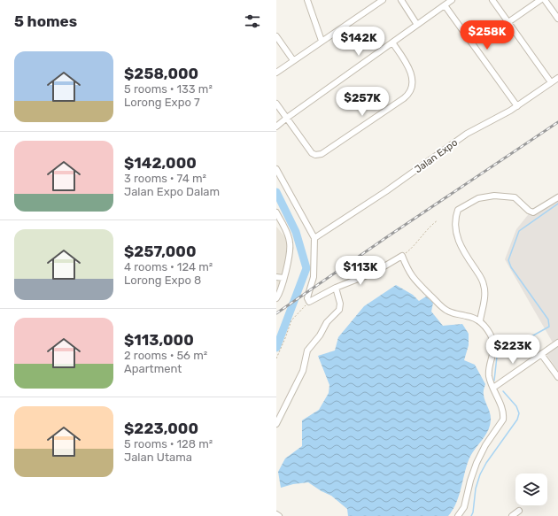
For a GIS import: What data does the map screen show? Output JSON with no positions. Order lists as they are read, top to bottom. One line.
{"streets":{"street":["Jalan Expo"]},"page":{"heading":"5 homes","price":["$258K","$142K","$257K","$113K","$223K"],"list":[{"name":"$258,000","note":"5 rooms · 133 m² · Lorong Expo 7"},{"name":"$142,000","note":"3 rooms · 74 m² · Jalan Expo Dalam"},{"name":"$257,000","note":"4 rooms · 124 m² · Lorong Expo 8"},{"name":"$113,000","note":"2 rooms · 56 m² · Apartment"},{"name":"$223,000","note":"5 rooms · 128 m² · Jalan Utama"}]}}
